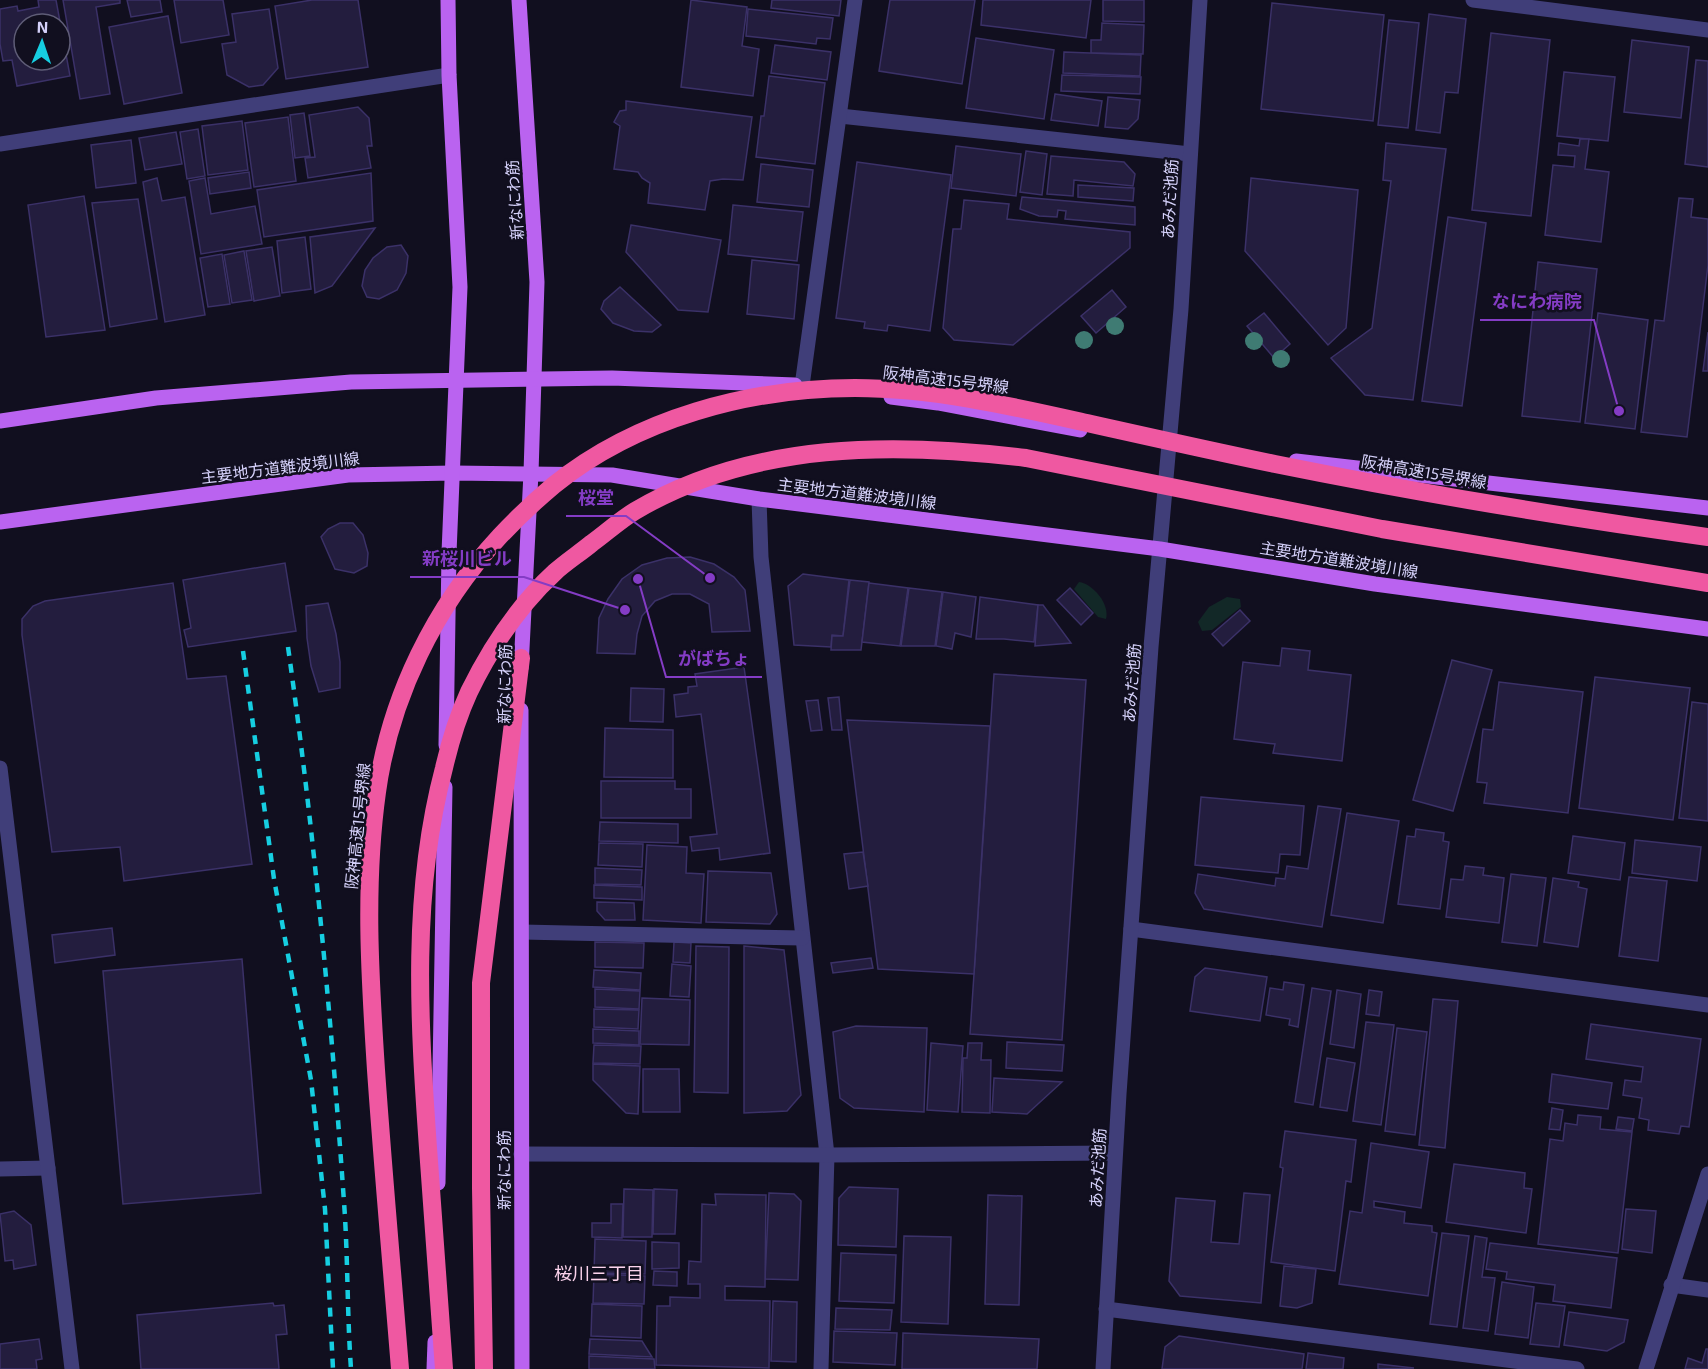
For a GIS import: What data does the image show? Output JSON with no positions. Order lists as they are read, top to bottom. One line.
{"streets":{"highway":["阪神高速15号堺線"],"main road":["新なにわ筋","主要地方道難波境川線"],"street":["あみだ池筋"]},"crossings":[["あみだ池筋","主要地方道難波境川線"],["新なにわ筋","主要地方道難波境川線"]],"districts":["桜川三丁目"],"places":["なにわ病院","桜堂","がばちょ","新桜川ビル"],"north":"top"}
